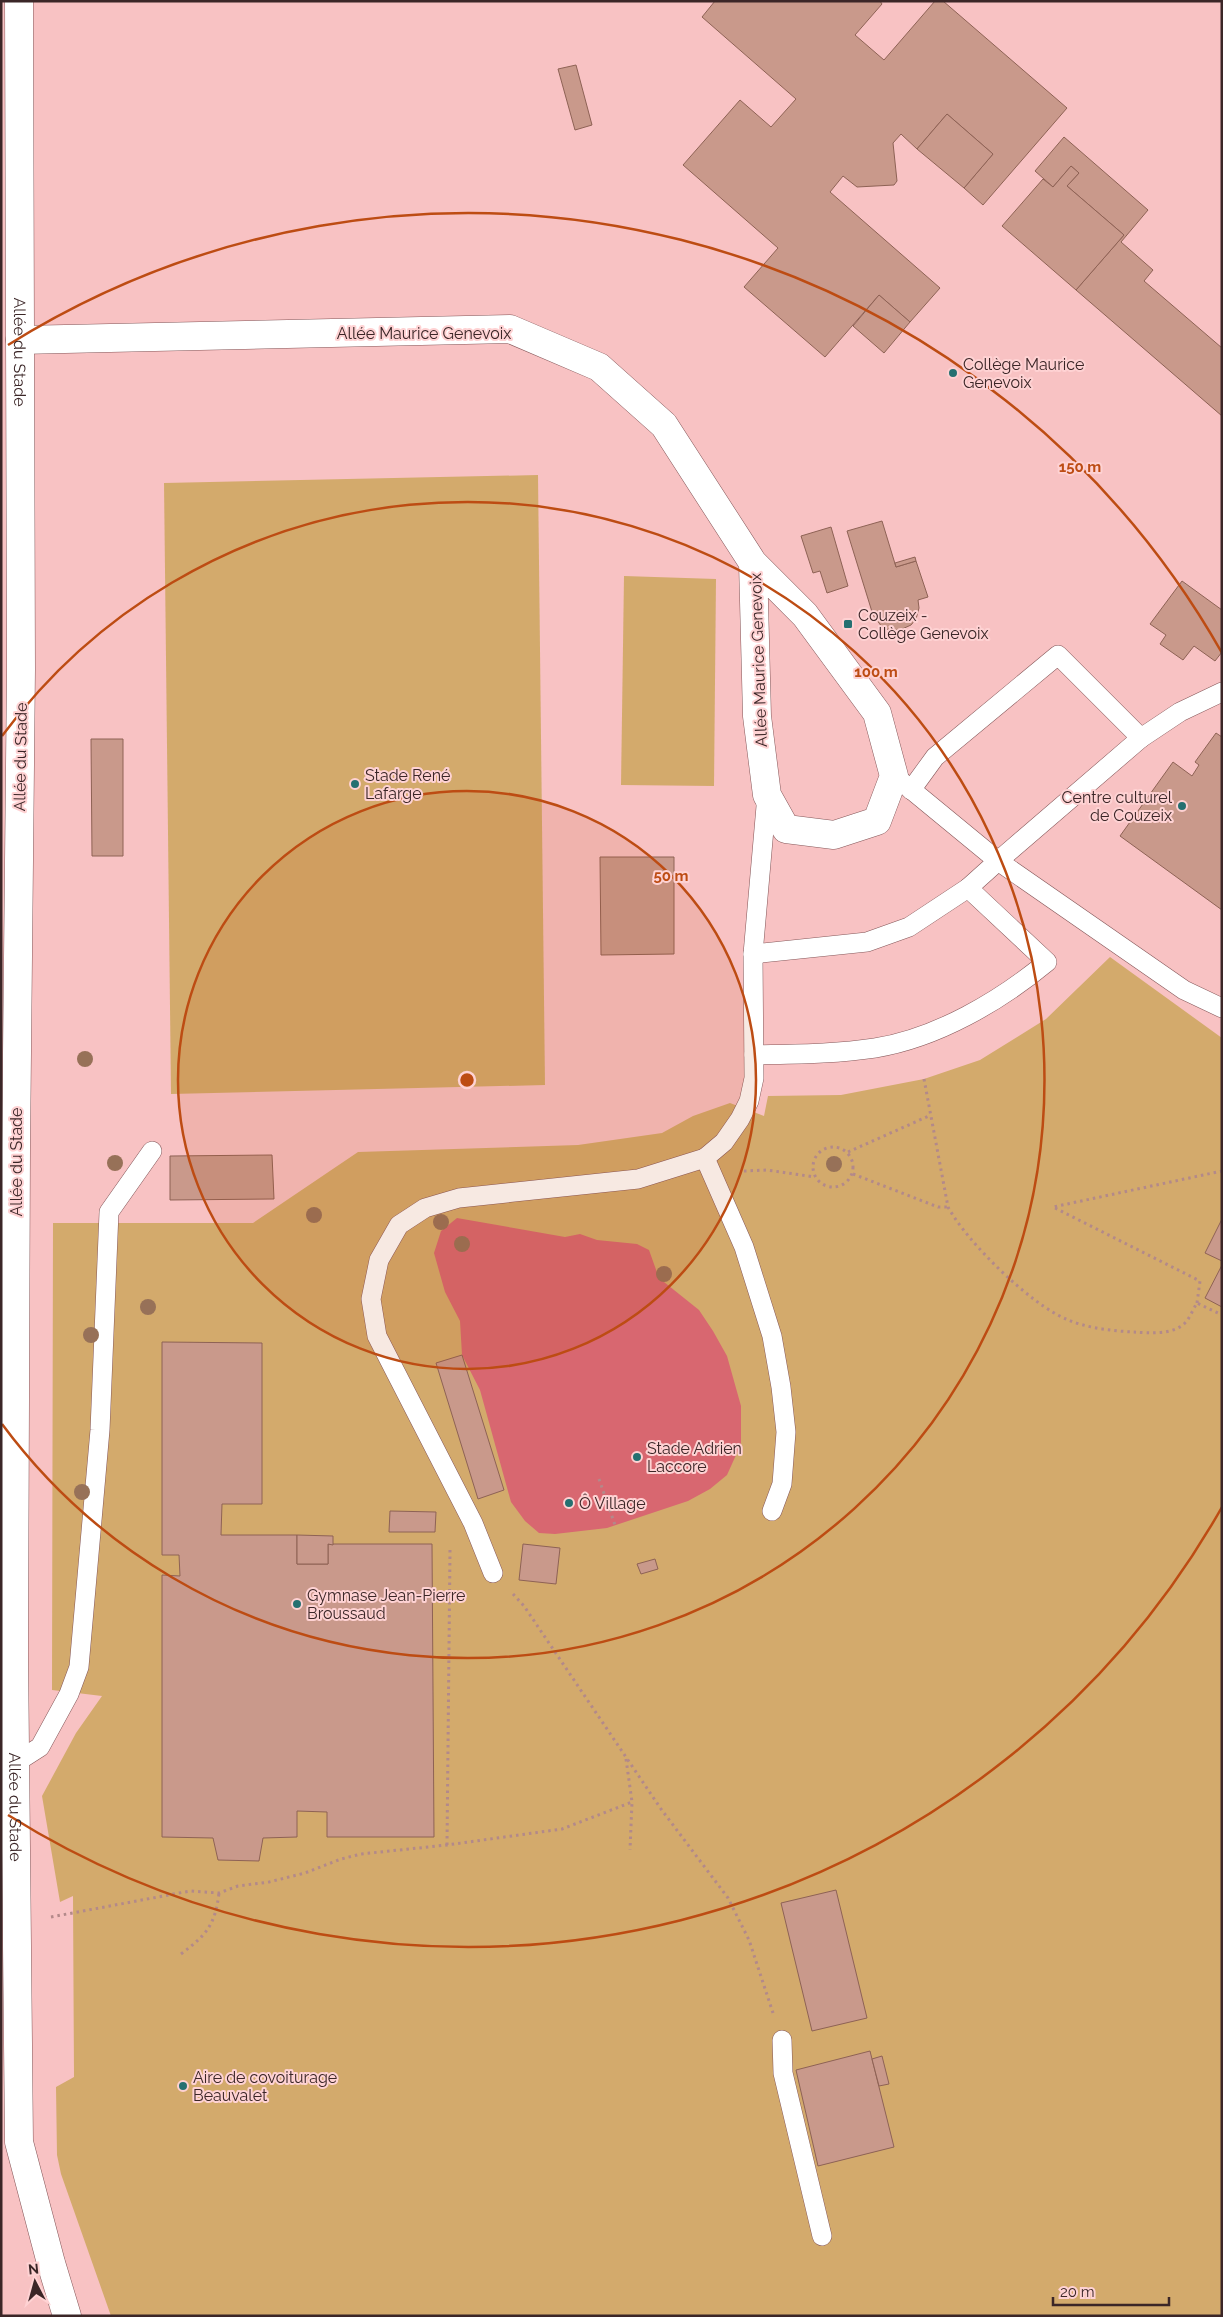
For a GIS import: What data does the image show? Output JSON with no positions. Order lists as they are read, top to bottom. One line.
{"streets":{"street":["Allée Maurice Genevoix","Allée du Stade"]},"crossings":[["Allée Maurice Genevoix","Allée du Stade"]],"places":{"other":["Collège Maurice Genevoix","Stade René Lafarge","Centre culturel de Couzeix","Stade Adrien Laccore","Ô Village","Gymnase Jean-Pierre Broussaud","Aire de covoiturage Beauvalet"],"transit":["Couzeix - Collège Genevoix"]},"scale_bar":"20 m","north":"top","rings":["150 m","100 m","50 m"]}
